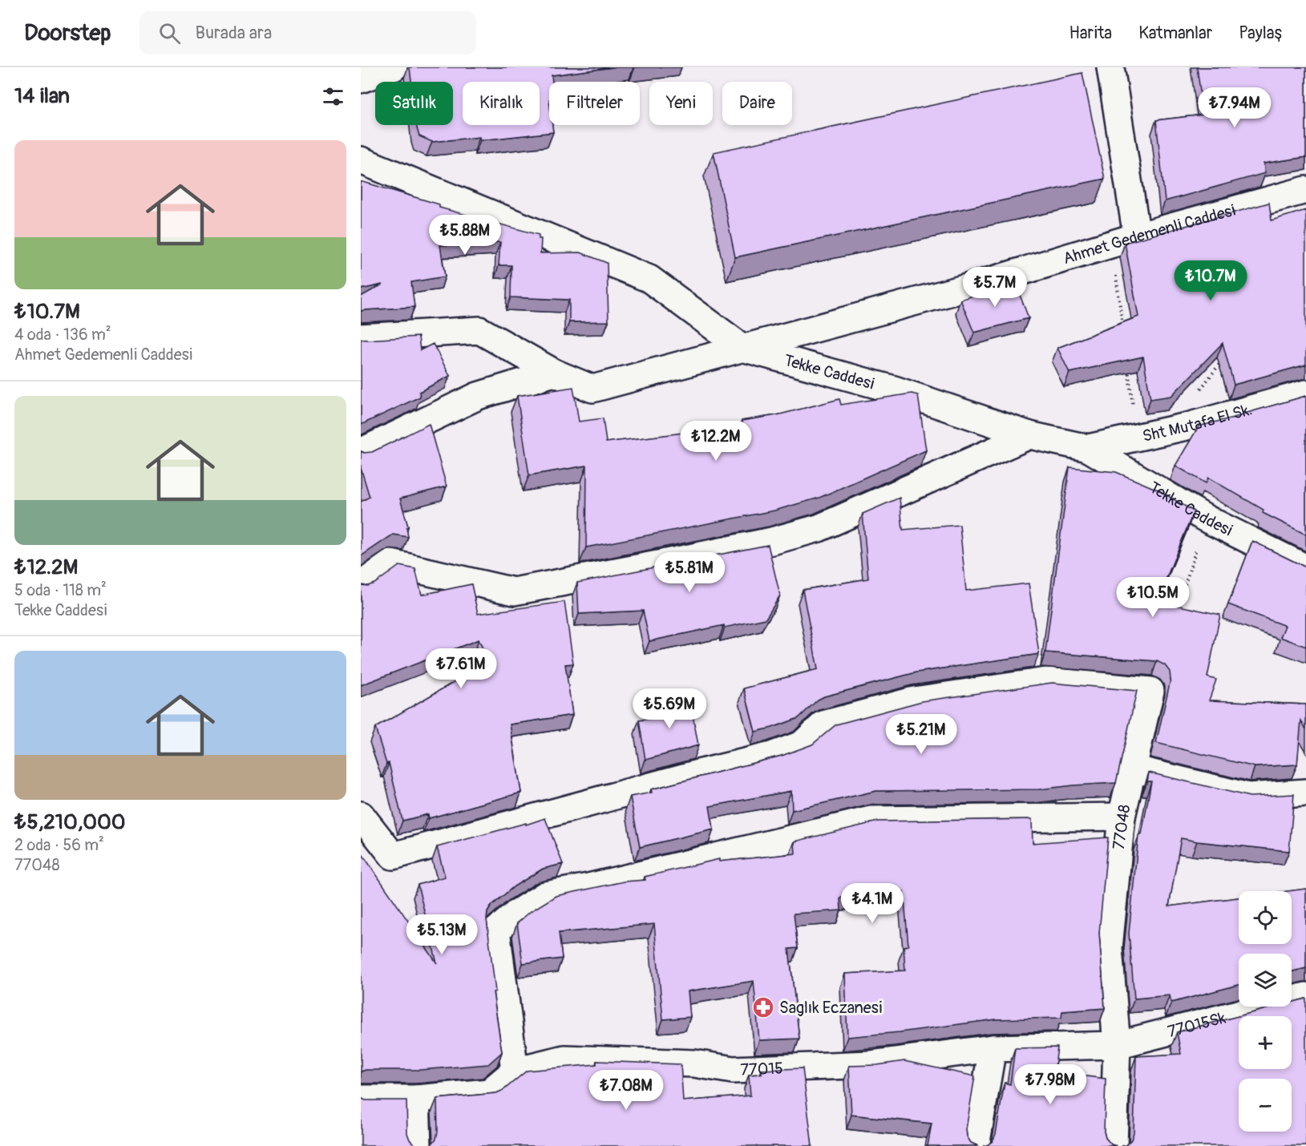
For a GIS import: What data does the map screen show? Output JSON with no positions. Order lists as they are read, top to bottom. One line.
{"streets":{"street":["Ahmet Gedemenli Caddesi","Tekke Caddesi","Sht Mutafa El Sk.","77048","77015Sk","77015"]},"crossings":[["Ahmet Gedemenli Caddesi","Tekke Caddesi"],["Tekke Caddesi","Sht Mutafa El Sk."],["77048","77015Sk"],["77048","77015"],["77015Sk","77015"]],"places":{"pharmacy":["Saglık Eczanesi"]},"page":{"header":"Doorstep","search":"Burada ara","nav":["Harita","Katmanlar","Paylaş"],"heading":"14 ilan","chip":["Satılık","Kiralık","Filtreler","Yeni","Daire"],"price":["₺7.94M","₺5.88M","₺10.7M","₺5.7M","₺12.2M","₺5.81M","₺10.5M","₺7.61M","₺5.69M","₺5.21M","₺4.1M","₺5.13M","₺7.98M","₺7.08M"],"list":[{"name":"₺10.7M","note":"4 oda · 136 m² · Ahmet Gedemenli Caddesi"},{"name":"₺12.2M","note":"5 oda · 118 m² · Tekke Caddesi"},{"name":"₺5,210,000","note":"2 oda · 56 m² · 77048"}],"map_buttons":["+","−"]}}
